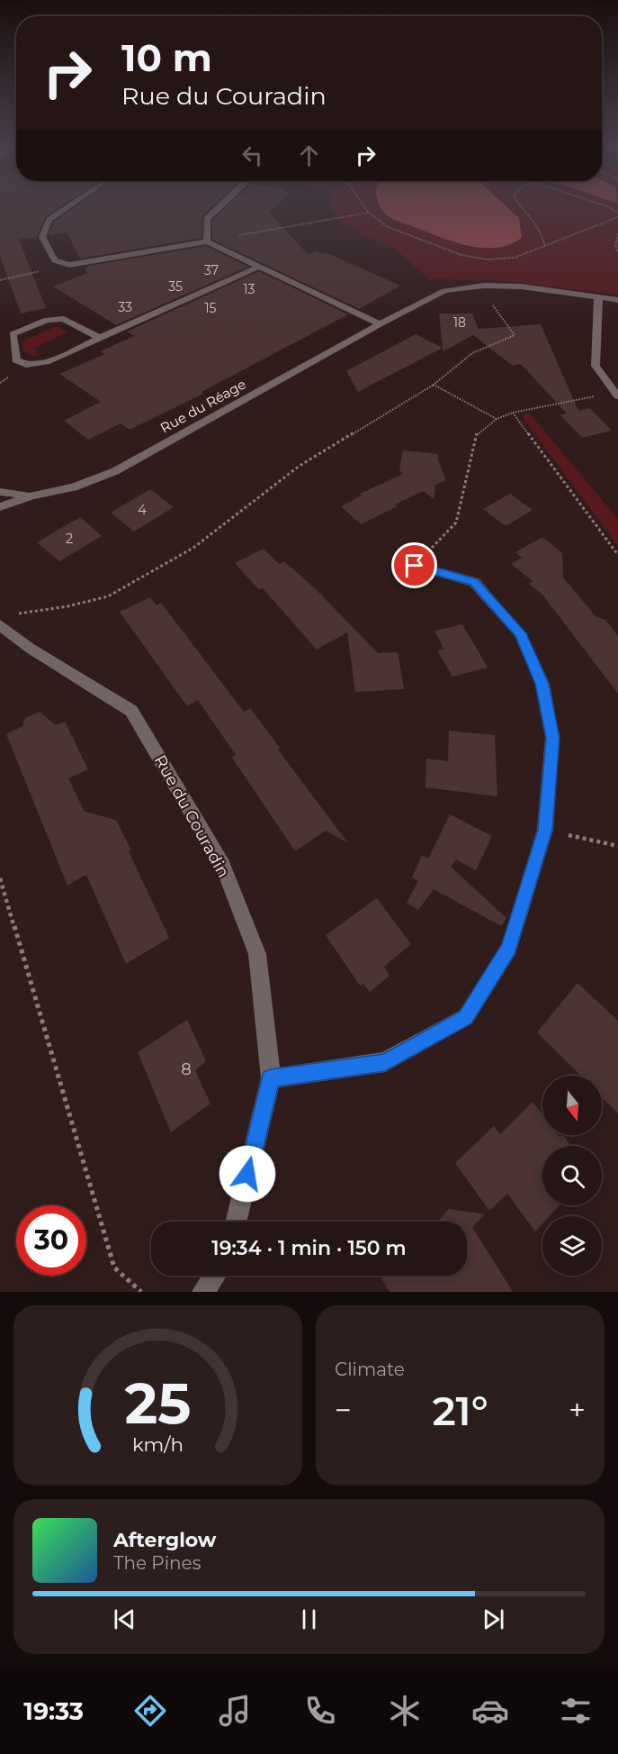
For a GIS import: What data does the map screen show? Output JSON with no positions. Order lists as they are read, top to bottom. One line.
{"streets":{"street":["Rue du Réage","Rue du Couradin"]},"house_numbers":["37","35","13","33","15","18","4","2","8"],"north":"bottom","page":{"turn":["10 m","Rue du Couradin"],"limit":"30","trip":"19:34 · 1 min · 150 m","tile":"Climate","heat":["−","21°","+"],"song":["Afterglow","The Pines"],"tabs":"19:33","gauge":["25","km/h"]}}
